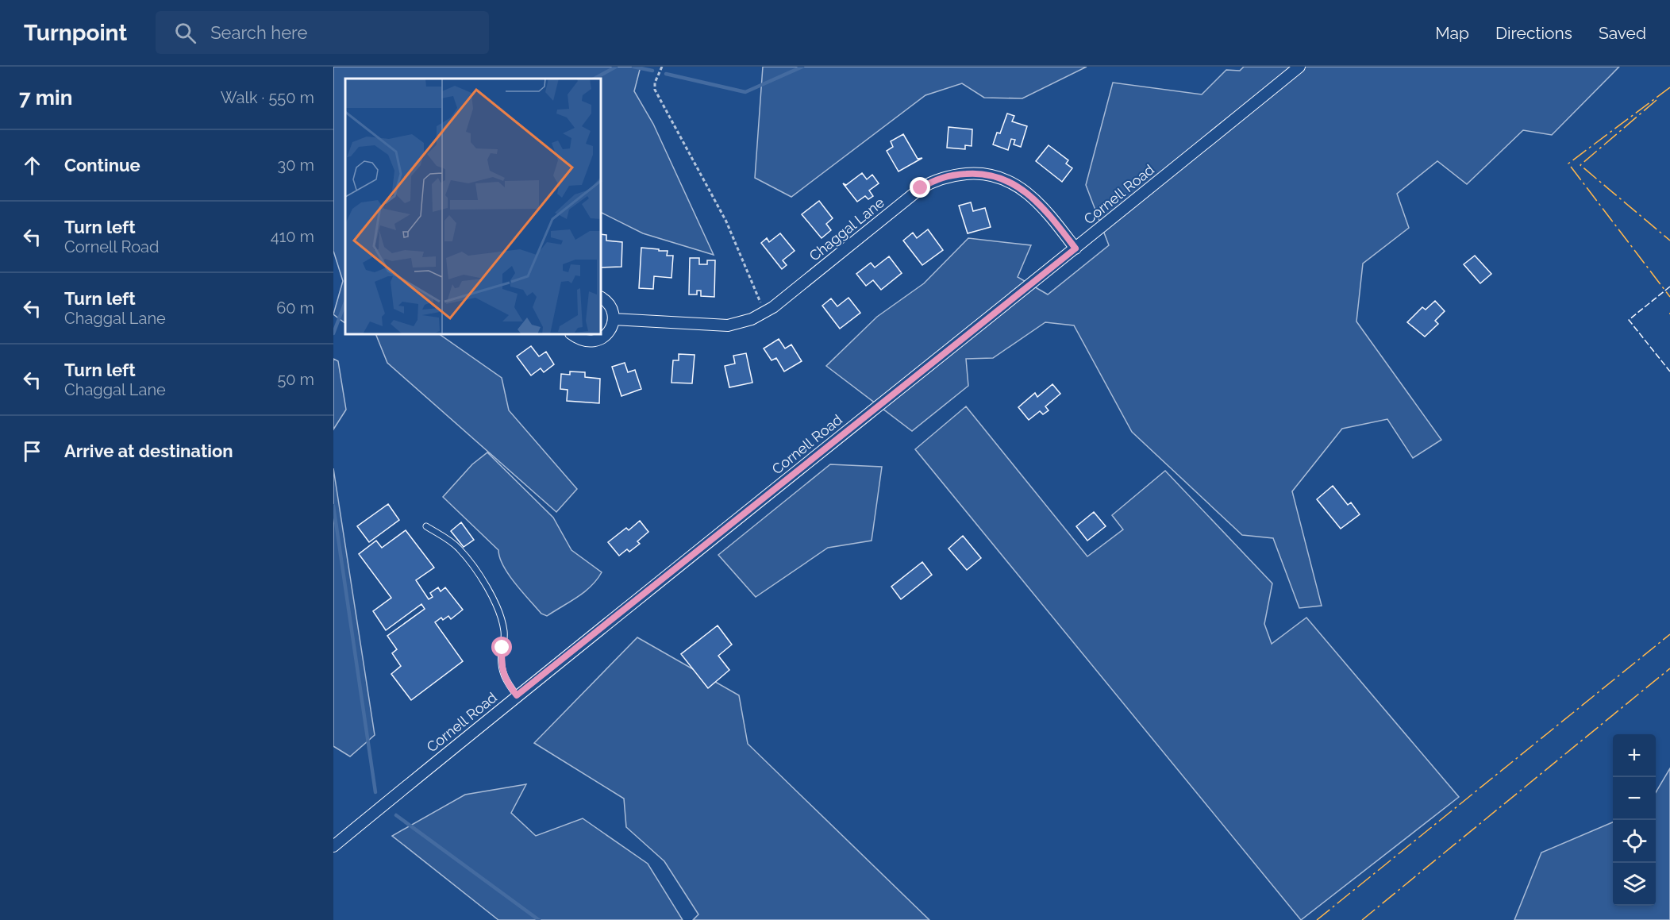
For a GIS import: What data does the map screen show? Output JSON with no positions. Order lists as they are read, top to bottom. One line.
{"streets":{"street":["Cornell Road","Chaggal Lane"]},"crossings":[["Cornell Road","Chaggal Lane"]],"page":{"header":"Turnpoint","search":"Search here","nav":["Map","Directions","Saved"],"heading":["7 min","Walk · 550 m"],"list":[["Continue","30 m"],["Turn left","Cornell Road","410 m"],["Turn left","Chaggal Lane","60 m"],["Turn left","Chaggal Lane","50 m"],"Arrive at destination"],"map_buttons":["+","−"]}}
